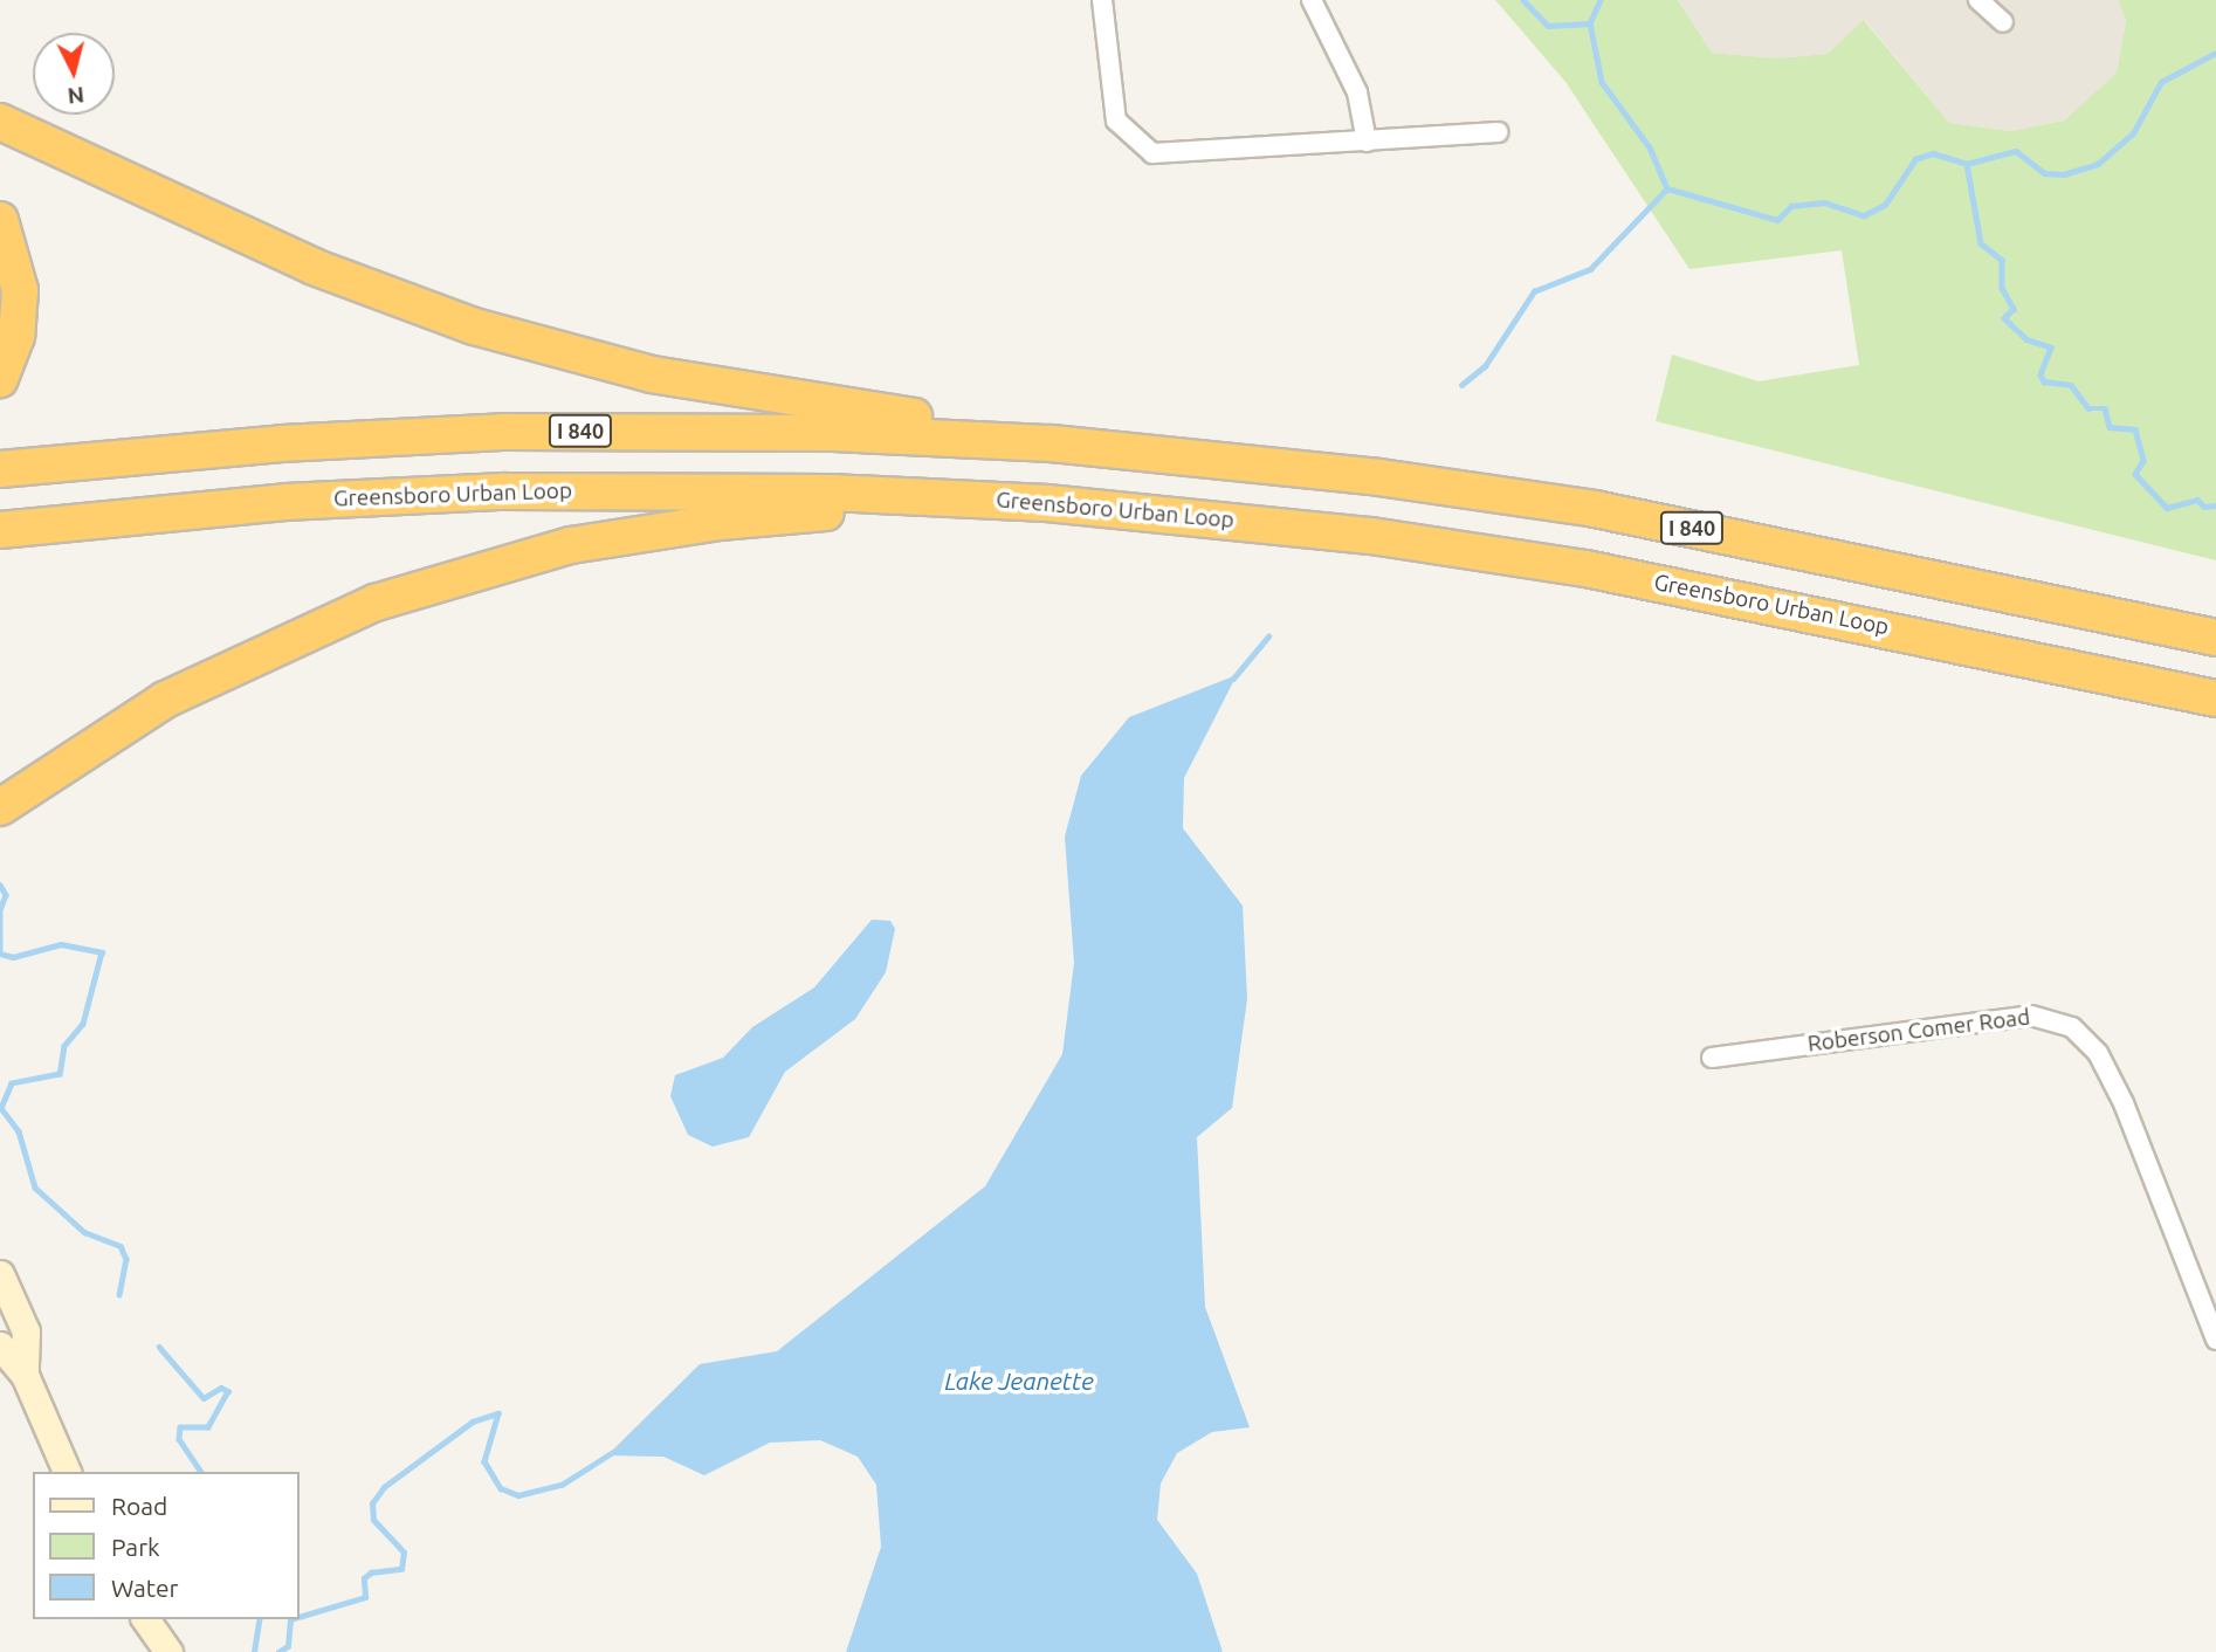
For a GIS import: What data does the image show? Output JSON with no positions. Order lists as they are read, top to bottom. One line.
{"streets":{"highway":["I 840","Greensboro Urban Loop"],"street":["Roberson Comer Road"]},"water":["Lake Jeanette"],"legend":["Road","Park","Water"],"north":"bottom"}
